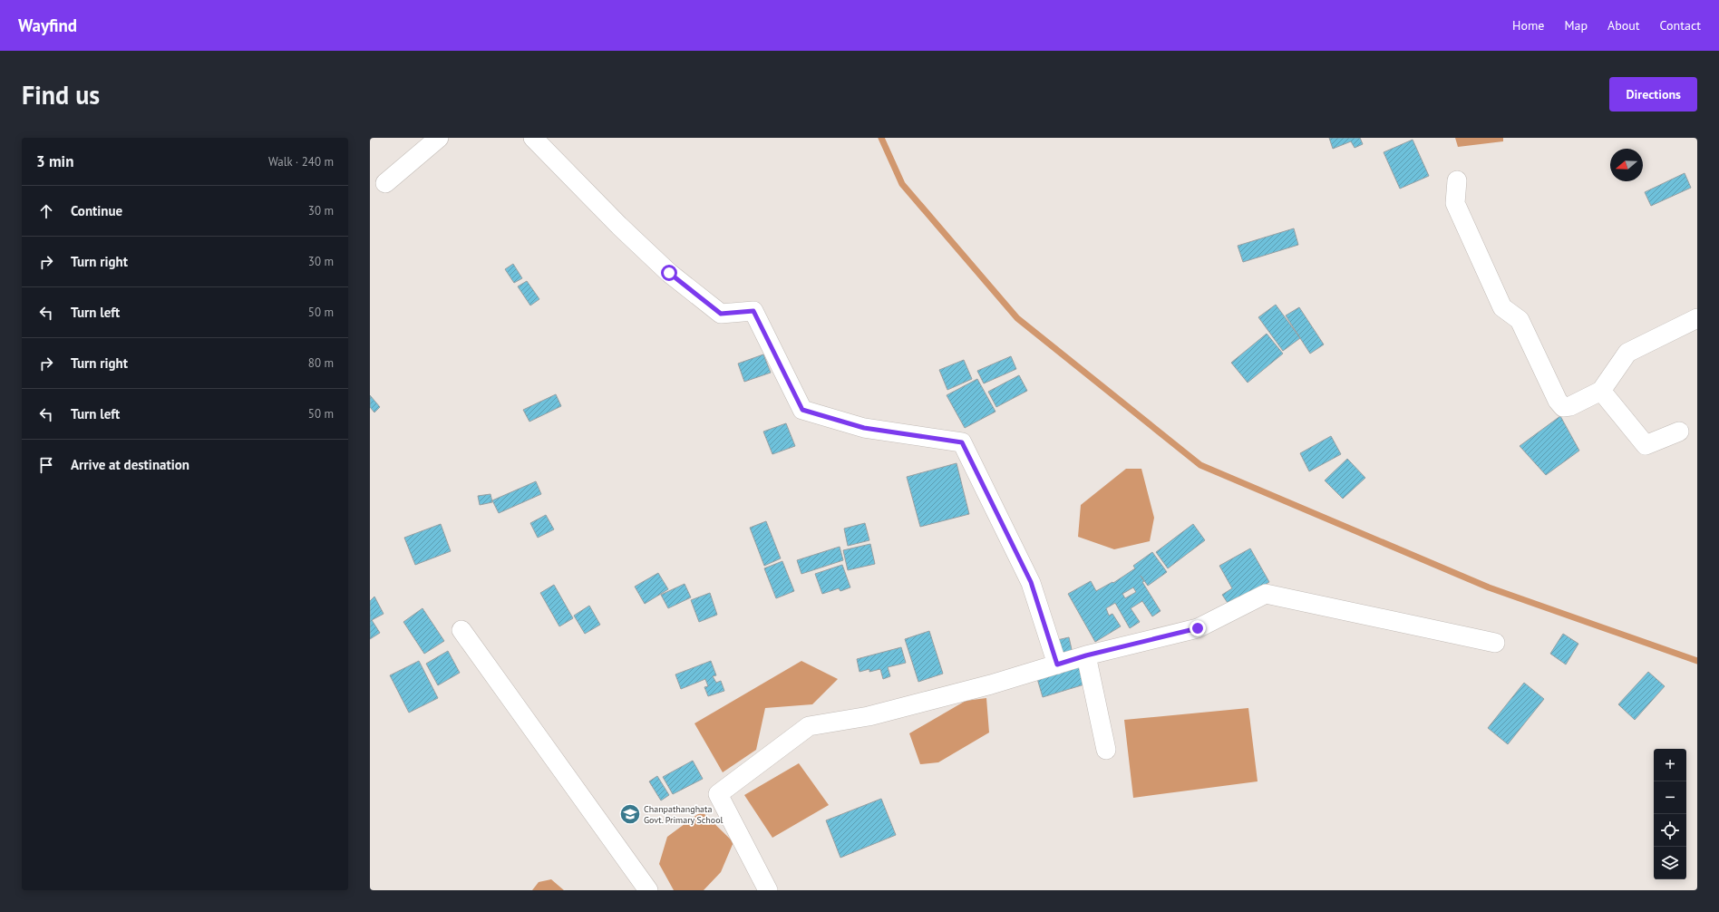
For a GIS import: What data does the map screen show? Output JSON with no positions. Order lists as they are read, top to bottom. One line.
{"places":{"school or university":["Chanpathanghata Govt. Primary School"]},"north":"left","page":{"header":"Wayfind","nav":["Home","Map","About","Contact"],"buttons":"Directions","title":"Find us","heading":["3 min","Walk · 240 m"],"list":[["Continue","30 m"],["Turn right","30 m"],["Turn left","50 m"],["Turn right","80 m"],["Turn left","50 m"],"Arrive at destination"],"map_buttons":["+","−"]}}
